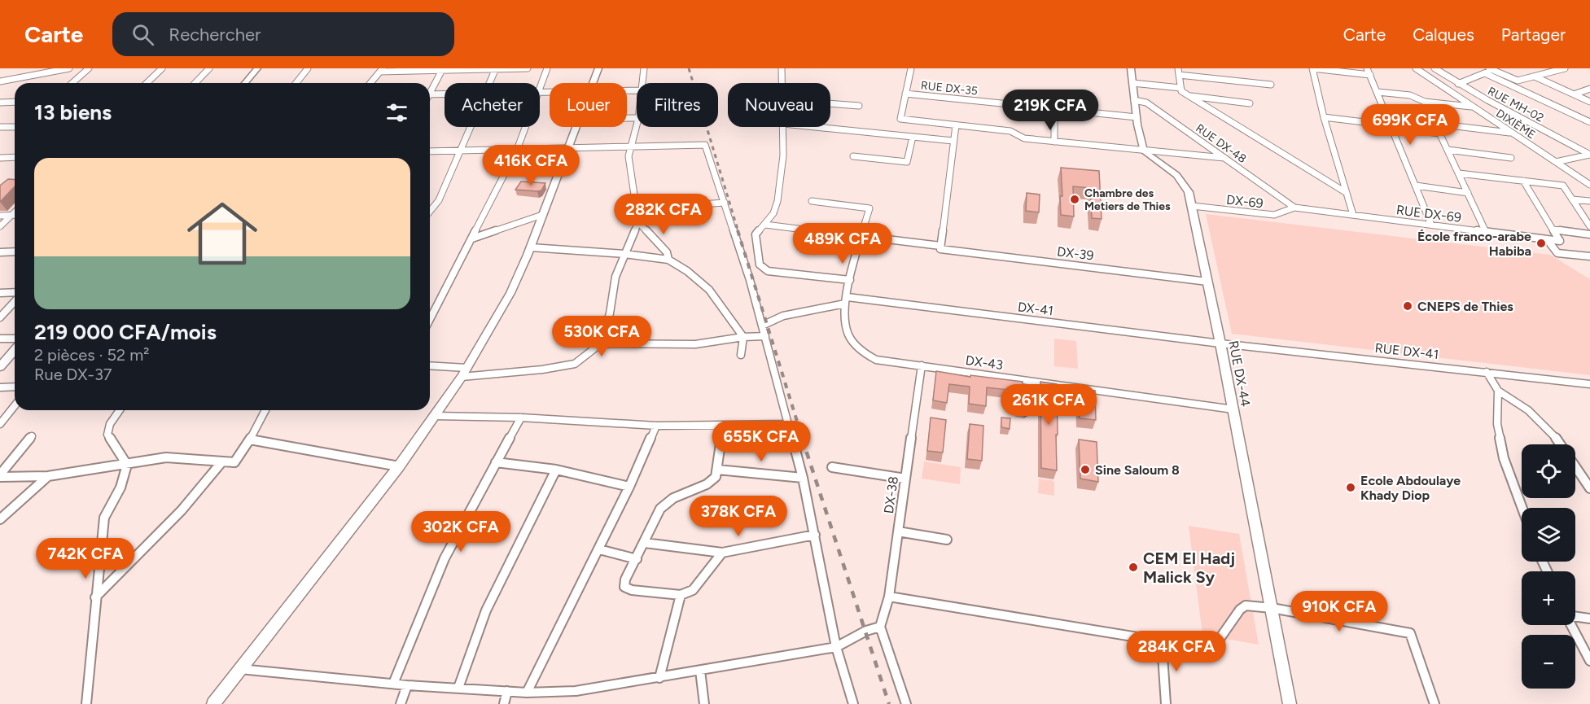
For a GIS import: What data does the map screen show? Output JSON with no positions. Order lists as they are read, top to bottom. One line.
{"streets":{"street":["RUE DX-35","RUE MH-02","DIXIÈME","RUE DX-48","DX-69","RUE DX-69","DX-39","DX-41","RUE DX-41","DX-43","RUE DX-44","DX-38"]},"crossings":[["RUE DX-48","DX-69"],["RUE DX-48","RUE DX-69"],["DX-69","RUE DX-69"],["DX-69","RUE DX-44"],["DX-39","RUE DX-44"],["DX-41","RUE DX-41"],["DX-41","DX-43"],["DX-41","RUE DX-44"],["RUE DX-41","RUE DX-44"],["DX-43","RUE DX-44"],["DX-43","DX-38"]],"places":["Chambre des Metiers de Thies","École franco-arabe Habiba","CNEPS de Thies","Sine Saloum 8","Ecole Abdoulaye Khady Diop","CEM El Hadj Malick Sy"],"page":{"header":"Carte","search":"Rechercher","nav":["Carte","Calques","Partager"],"chip":["Acheter","Louer","Filtres","Nouveau"],"heading":"13 biens","price":["219K CFA","699K CFA","416K CFA","282K CFA","489K CFA","530K CFA","261K CFA","655K CFA","378K CFA","302K CFA","742K CFA","910K CFA","284K CFA"],"list":[{"name":"219 000 CFA/mois","note":"2 pièces · 52 m² · Rue DX-37"}],"map_buttons":["+","−"]}}
